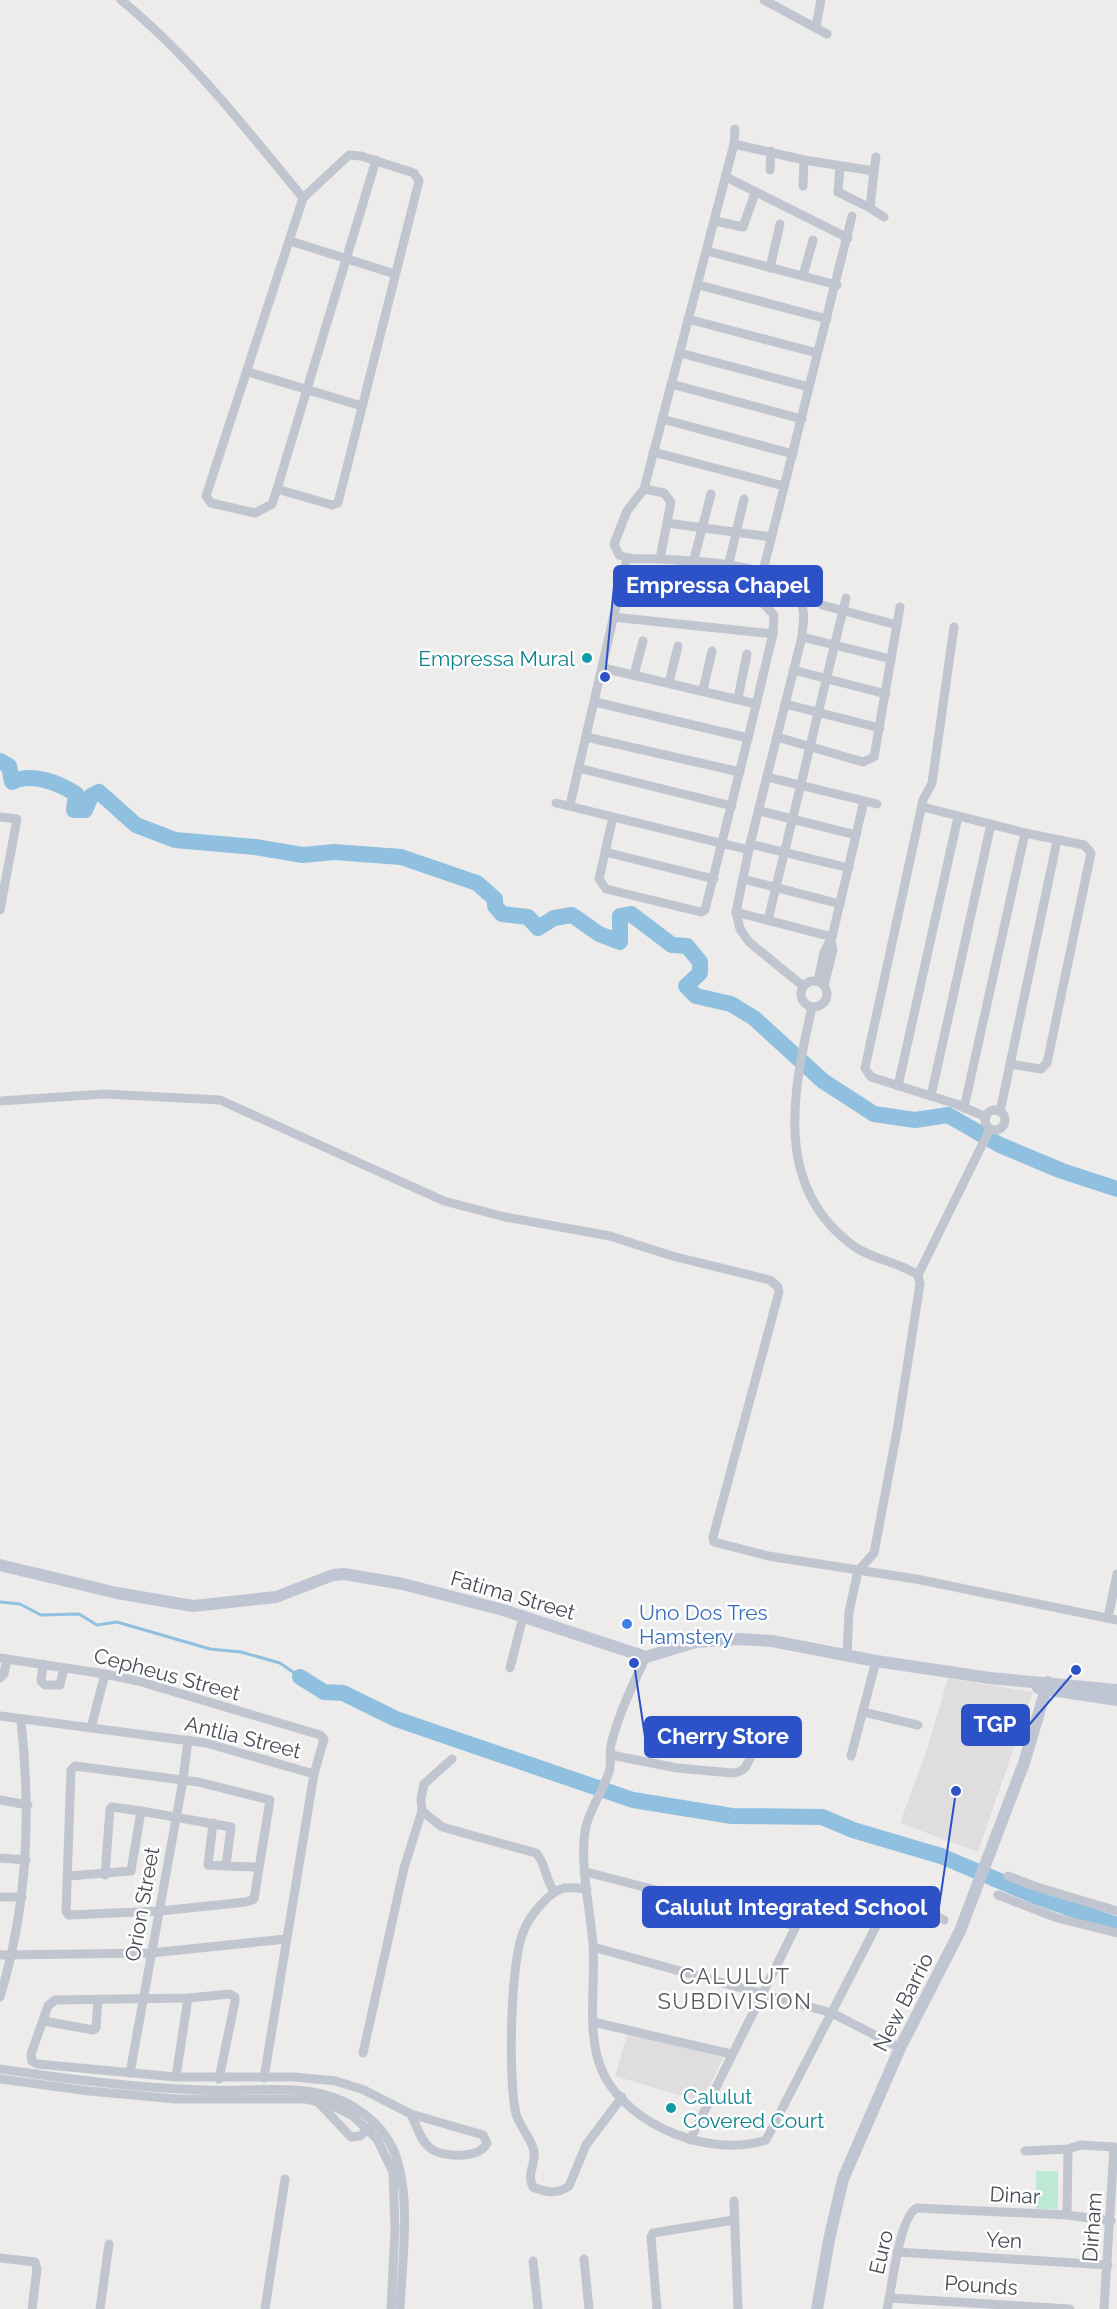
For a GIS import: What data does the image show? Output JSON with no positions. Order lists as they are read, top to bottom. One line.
{"streets":{"street":["Fatima Street","Cepheus Street","Antlia Street","Orion Street","New Barrio","Dinar","Dirham","Yen","Euro","Pounds"]},"crossings":[["Cepheus Street","Antlia Street"],["Antlia Street","Orion Street"],["Dinar","Dirham"],["Dinar","Euro"],["Dirham","Yen"],["Yen","Euro"],["Euro","Pounds"]],"districts":["CALULUT SUBDIVISION"],"places":["Empressa Mural","Empressa Chapel","Uno Dos Tres Hamstery","Cherry Store","TGP","Calulut Integrated School","Calulut Covered Court"]}
